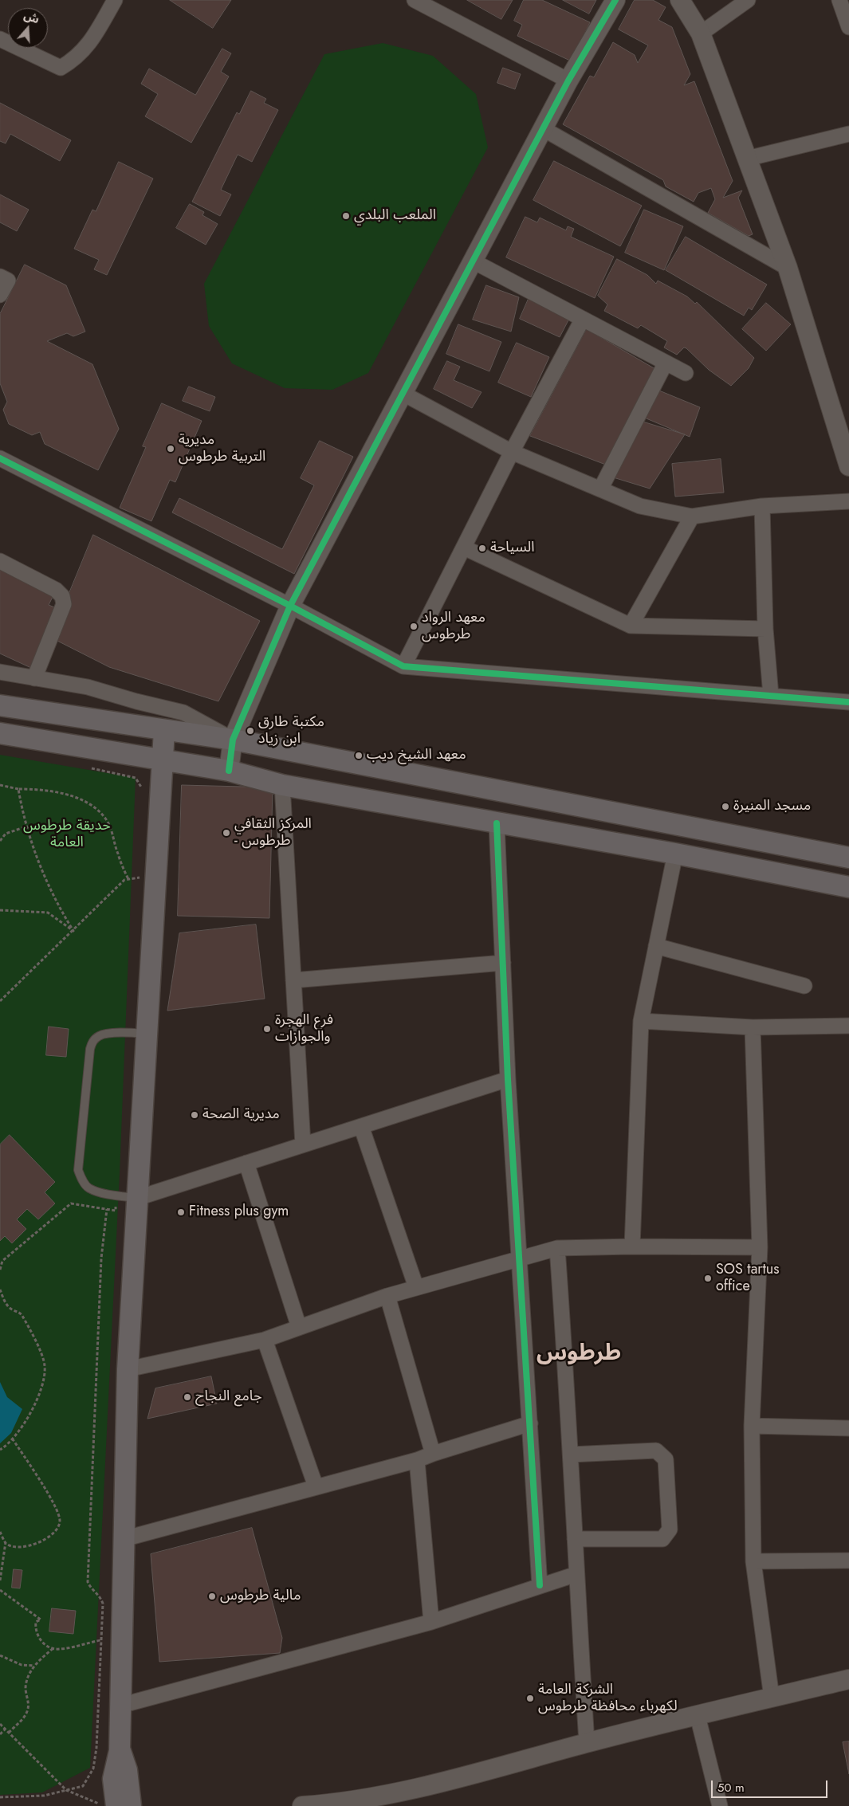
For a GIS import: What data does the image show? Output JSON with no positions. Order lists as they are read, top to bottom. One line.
{"districts":["طرطوس"],"parks":["حديقة طرطوس العامة"],"places":["الملعب البلدي","مديرية التربية طرطوس","السياحة","معهد الرواد طرطوس","مكتبة طارق ابن زياد","معهد الشيخ ديب","مسجد المنيرة","المركز الثقافي - طرطوس","فرع الهجرة والجوازات","مديرية الصحة","Fitness plus gym","SOS tartus office","جامع النجاح","مالية طرطوس","الشركة العامة لكهرباء محافظة طرطوس"],"scale_bar":"50 m","north":"top"}
